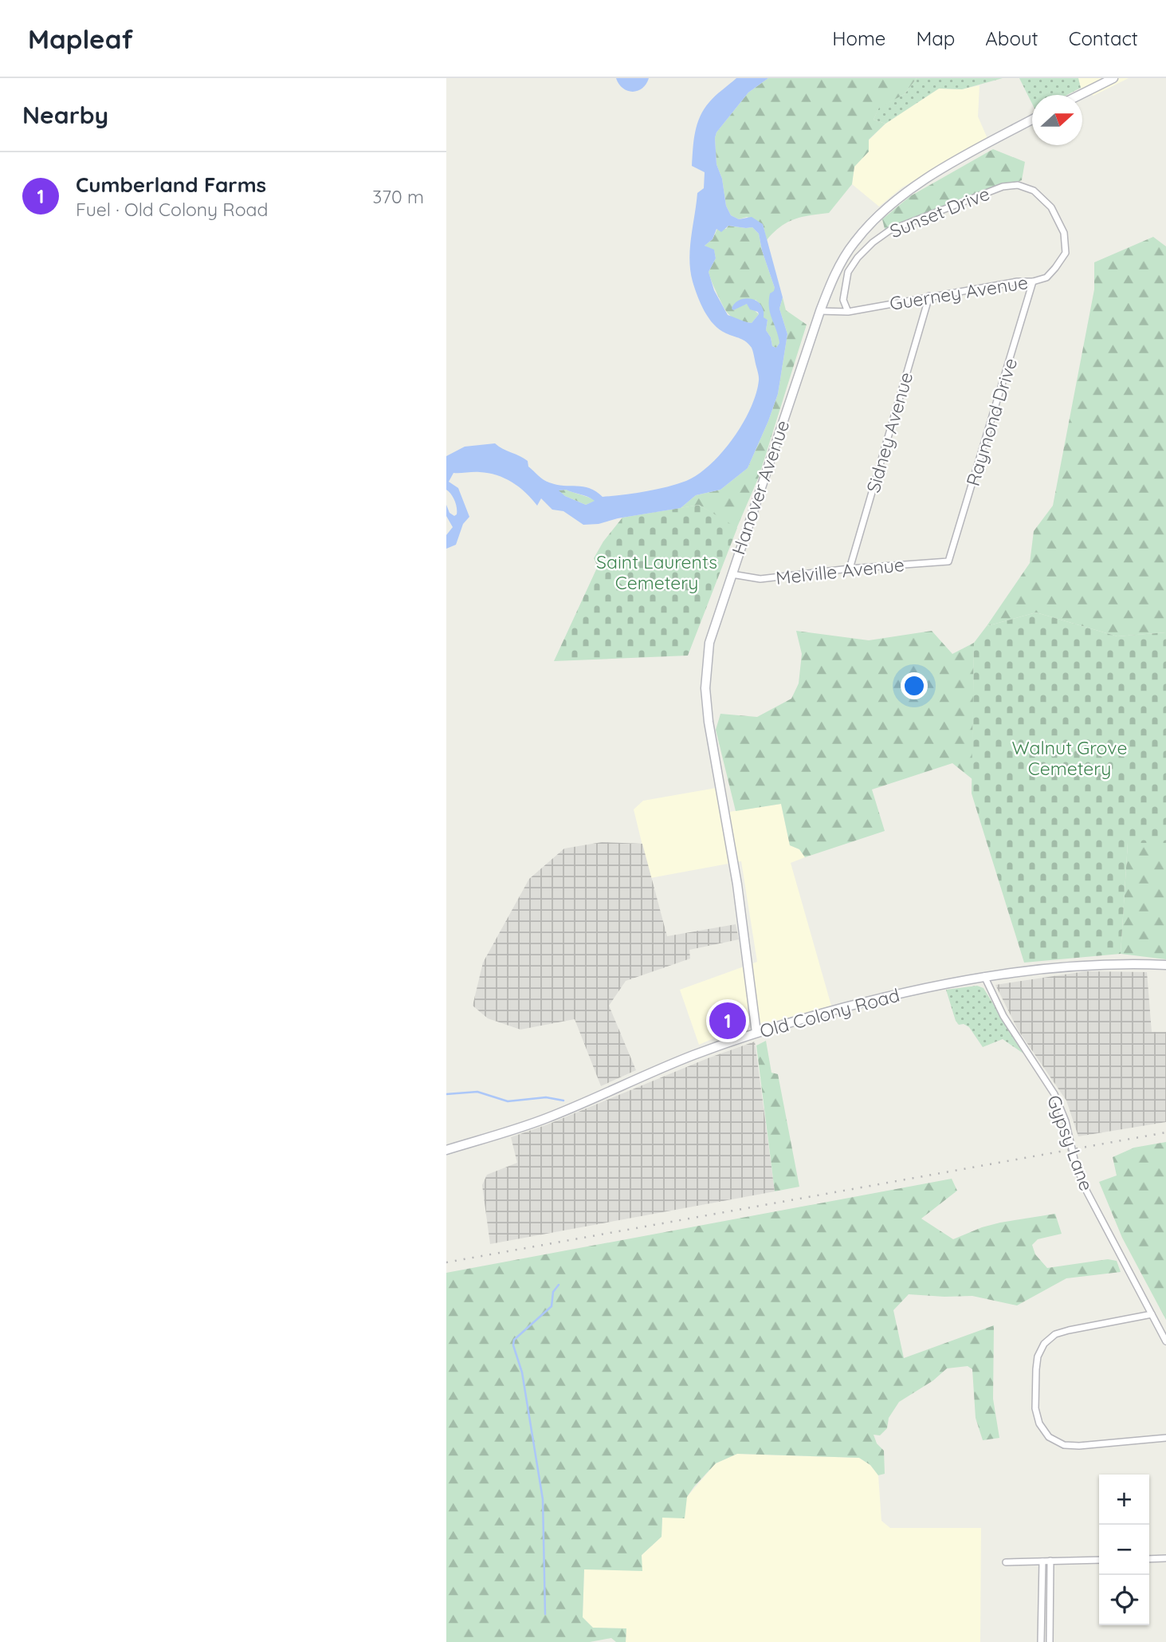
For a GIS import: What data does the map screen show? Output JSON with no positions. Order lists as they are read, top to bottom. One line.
{"streets":{"main road":["Hanover Avenue","Old Colony Road"],"street":["Sunset Drive","Guerney Avenue","Raymond Drive","Sidney Avenue","Melville Avenue","Gypsy Lane"]},"crossings":[["Sunset Drive","Guerney Avenue"],["Guerney Avenue","Raymond Drive"],["Guerney Avenue","Sidney Avenue"],["Guerney Avenue","Hanover Avenue"],["Raymond Drive","Melville Avenue"],["Sidney Avenue","Melville Avenue"],["Hanover Avenue","Melville Avenue"],["Hanover Avenue","Old Colony Road"],["Old Colony Road","Gypsy Lane"]],"parks":["Saint Laurents Cemetery","Walnut Grove Cemetery"],"north":"right","page":{"header":"Mapleaf","nav":["Home","Map","About","Contact"],"heading":"Nearby","list":[{"mark":"1","name":"Cumberland Farms","note":"Fuel · Old Colony Road","value":"370 m"}],"pins":"1","map_buttons":["+","−"]}}
